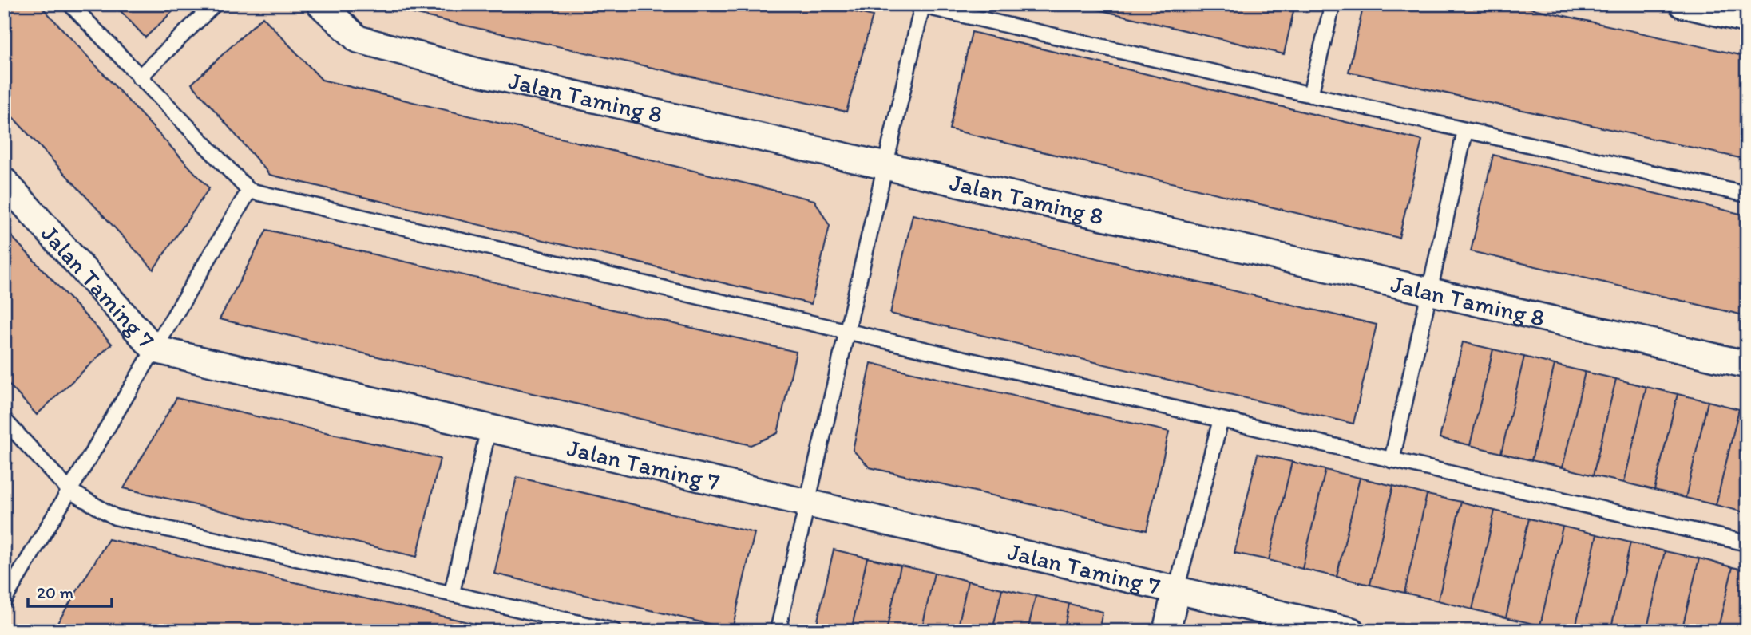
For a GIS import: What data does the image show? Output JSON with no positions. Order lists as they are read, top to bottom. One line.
{"streets":{"street":["Jalan Taming 8","Jalan Taming 7"]},"scale_bar":"20 m"}
